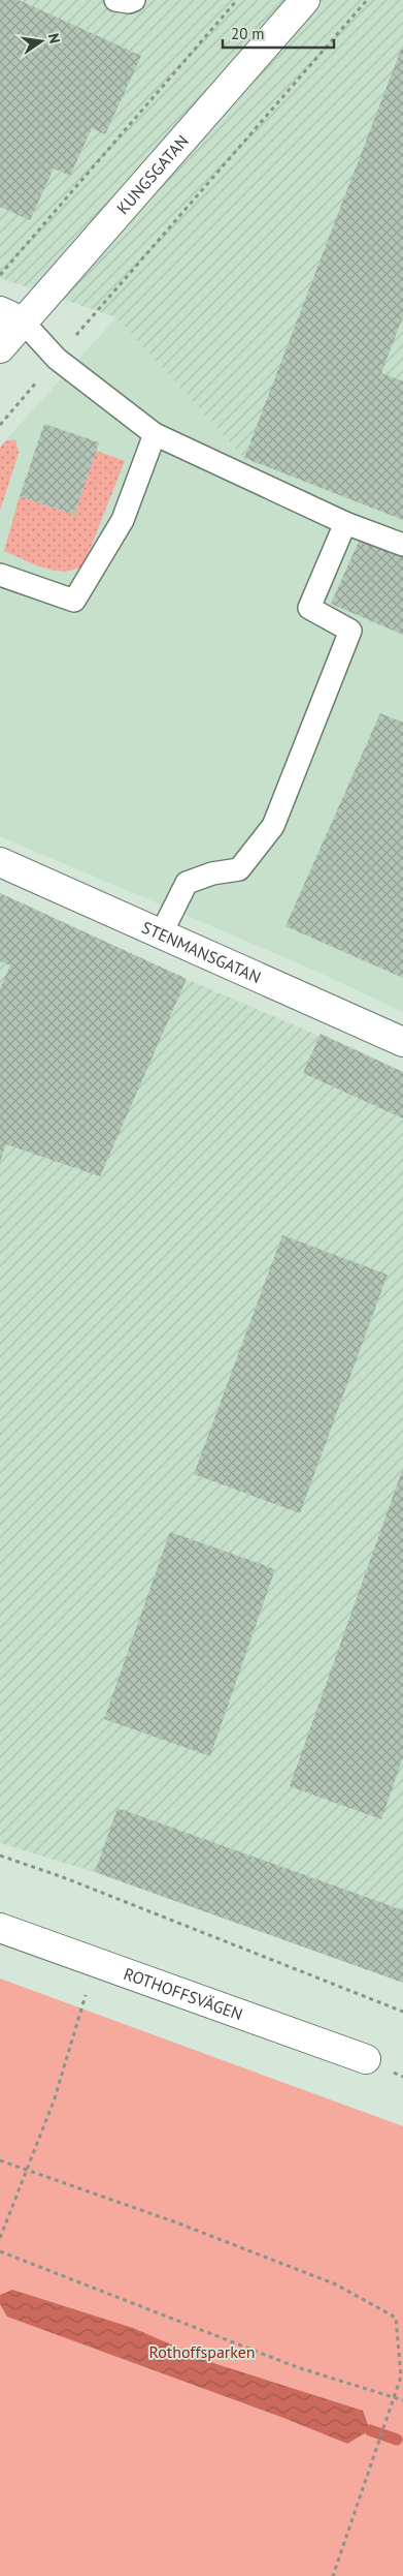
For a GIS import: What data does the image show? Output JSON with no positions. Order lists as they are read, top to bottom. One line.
{"streets":{"street":["KUNGSGATAN","STENMANSGATAN","ROTHOFFSVÄGEN"]},"parks":["Rothoffsparken"],"scale_bar":"20 m","north":"right"}
